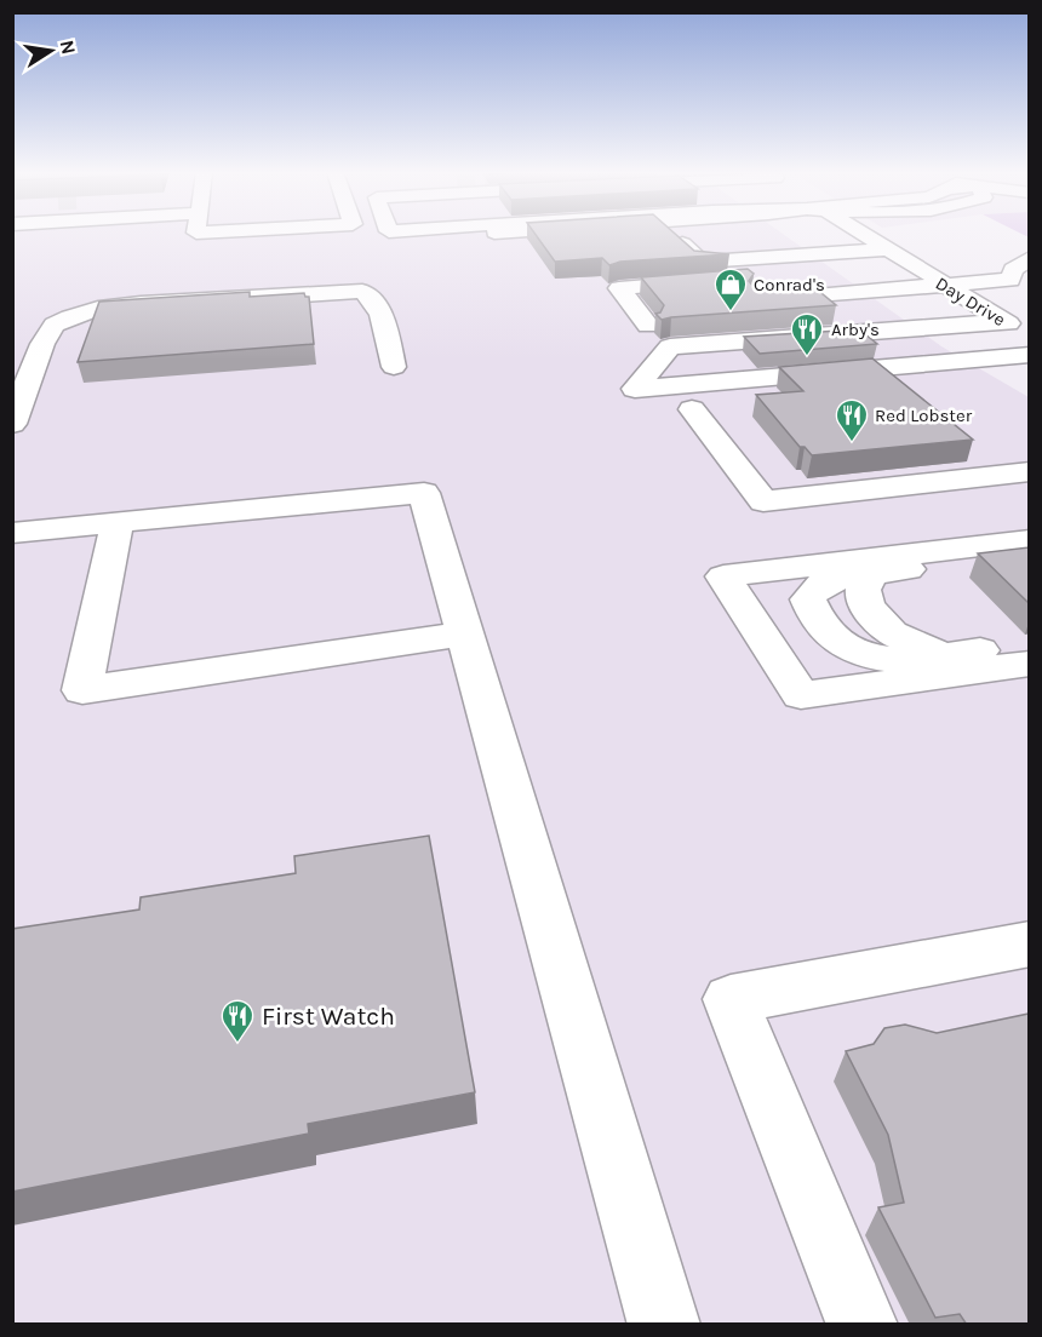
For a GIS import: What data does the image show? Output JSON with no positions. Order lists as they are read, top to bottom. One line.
{"streets":{"street":["Day Drive"]},"places":{"shop":["Conrad's"],"restaurant":["Arby's","Red Lobster","First Watch"]},"north":"right"}
